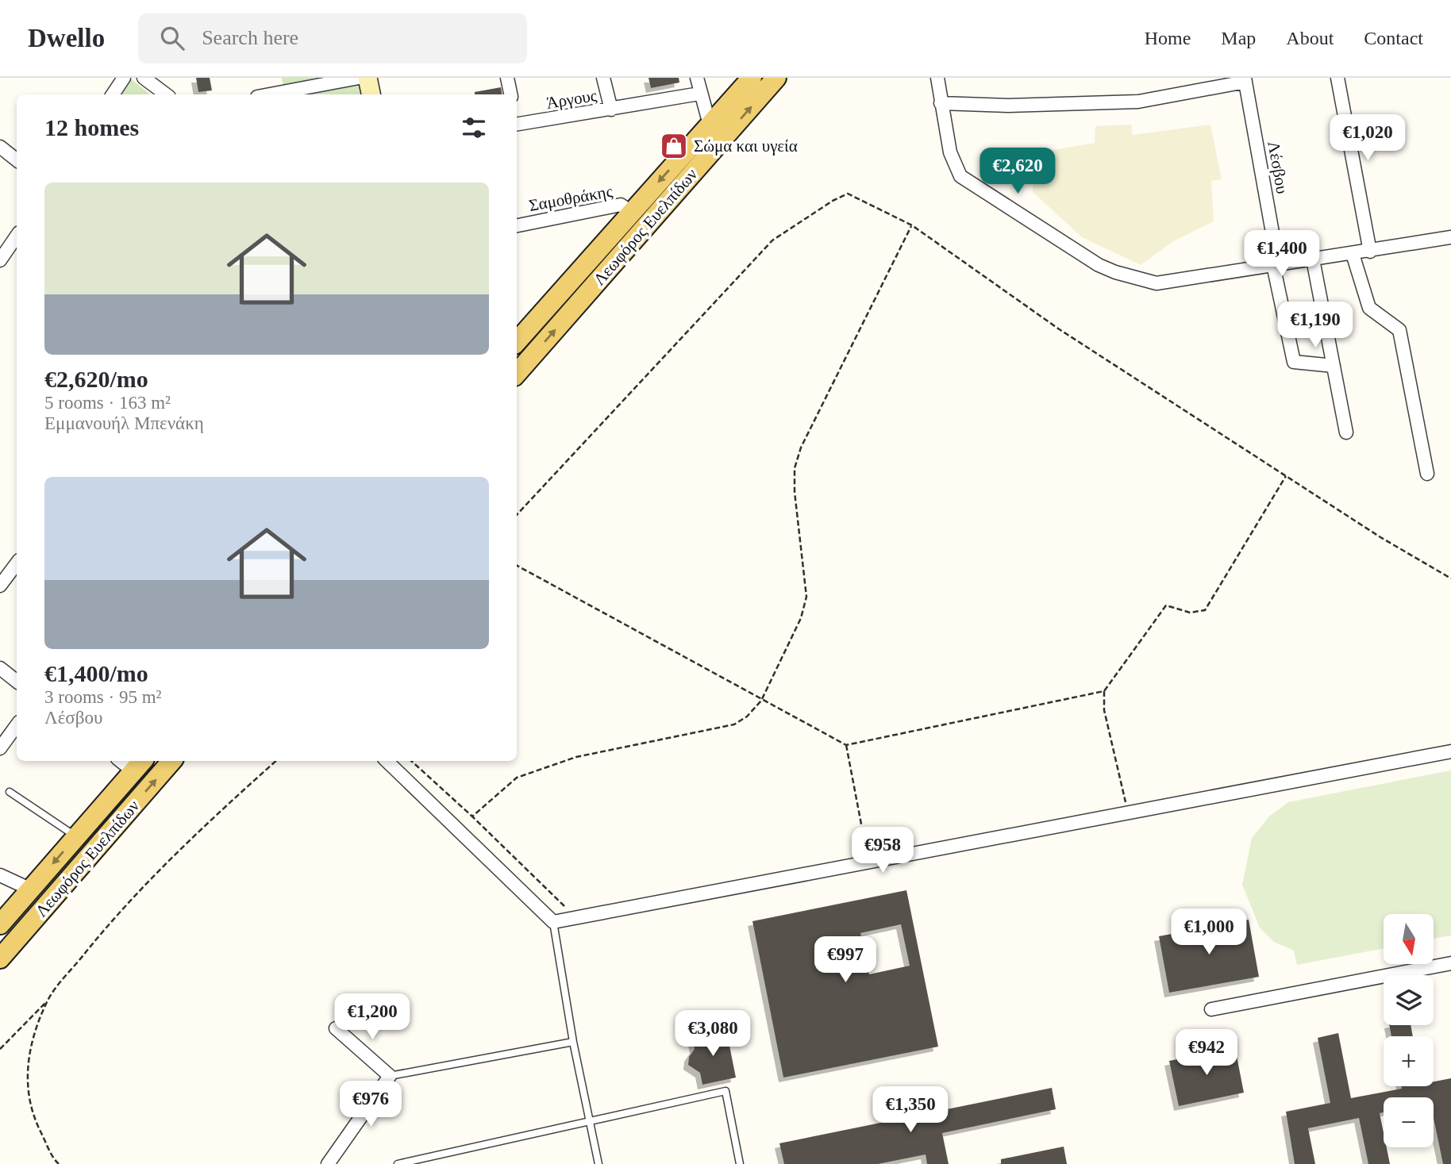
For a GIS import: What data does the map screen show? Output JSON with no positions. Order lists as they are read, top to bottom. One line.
{"streets":{"main road":["Λεωφόρος Ευελπίδων"],"street":["Άργους","Λέσβου","Σαμοθράκης"]},"crossings":[["Σαμοθράκης","Λεωφόρος Ευελπίδων"]],"places":{"shop":["Σώμα και υγεία"]},"north":"bottom","page":{"header":"Dwello","search":"Search here","nav":["Home","Map","About","Contact"],"heading":"12 homes","price":["€1,020","€2,620","€1,400","€1,190","€958","€1,000","€997","€1,200","€3,080","€942","€976","€1,350"],"list":[{"name":"€2,620/mo","note":"5 rooms · 163 m² · Εμμανουήλ Μπενάκη"},{"name":"€1,400/mo","note":"3 rooms · 95 m² · Λέσβου"}],"map_buttons":["+","−"]}}
